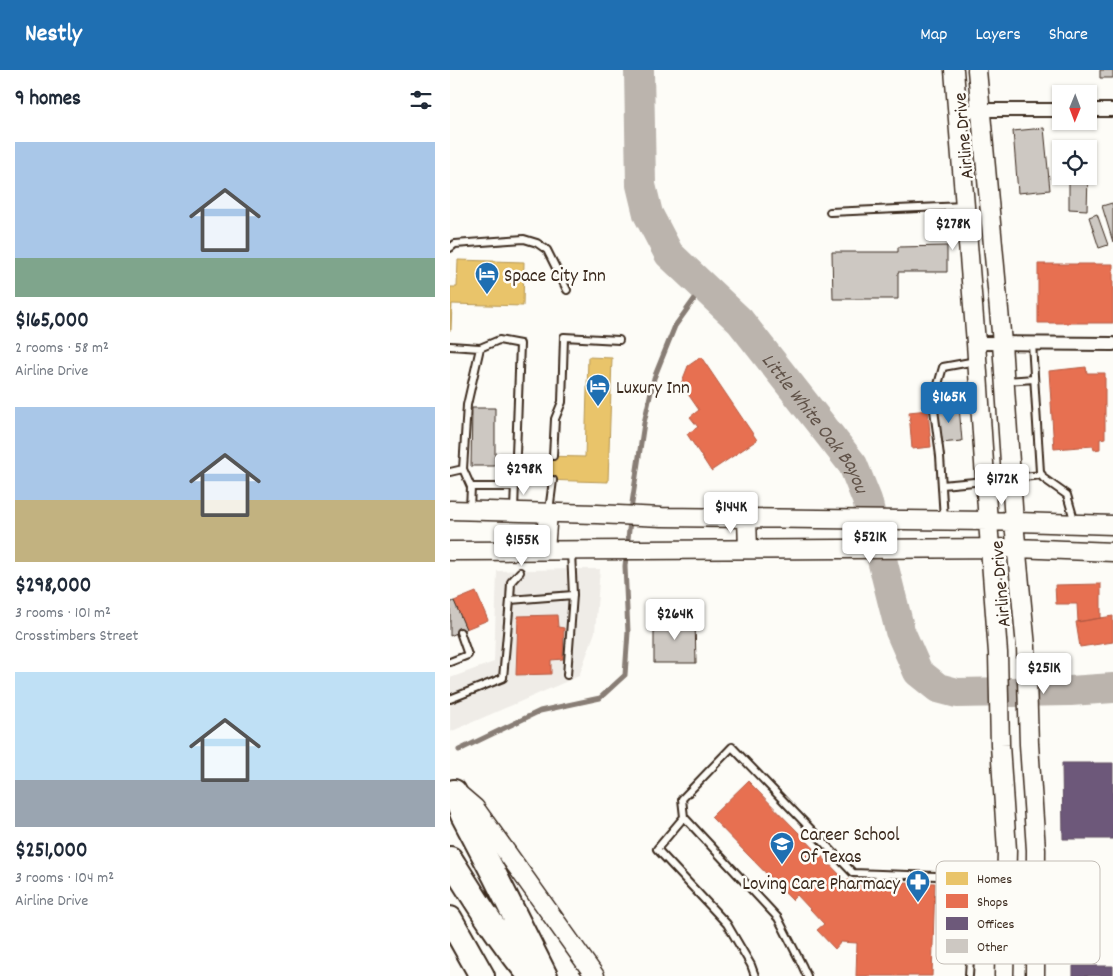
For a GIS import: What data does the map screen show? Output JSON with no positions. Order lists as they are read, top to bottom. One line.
{"streets":{"main road":["Airline Drive"]},"water":["Little White Oak Bayou"],"places":{"hotel":["Space City Inn","Luxury Inn"],"school or university":["Career School Of Texas"],"pharmacy":["Loving Care Pharmacy"]},"legend":["Homes","Shops","Offices","Other"],"north":"bottom","page":{"header":"Nestly","nav":["Map","Layers","Share"],"heading":"9 homes","list":[{"name":"$165,000","note":"2 rooms · 58 m² · Airline Drive"},{"name":"$298,000","note":"3 rooms · 101 m² · Crosstimbers Street"},{"name":"$251,000","note":"3 rooms · 104 m² · Airline Drive"}],"price":["$278K","$165K","$298K","$172K","$144K","$521K","$155K","$264K","$251K"]}}
